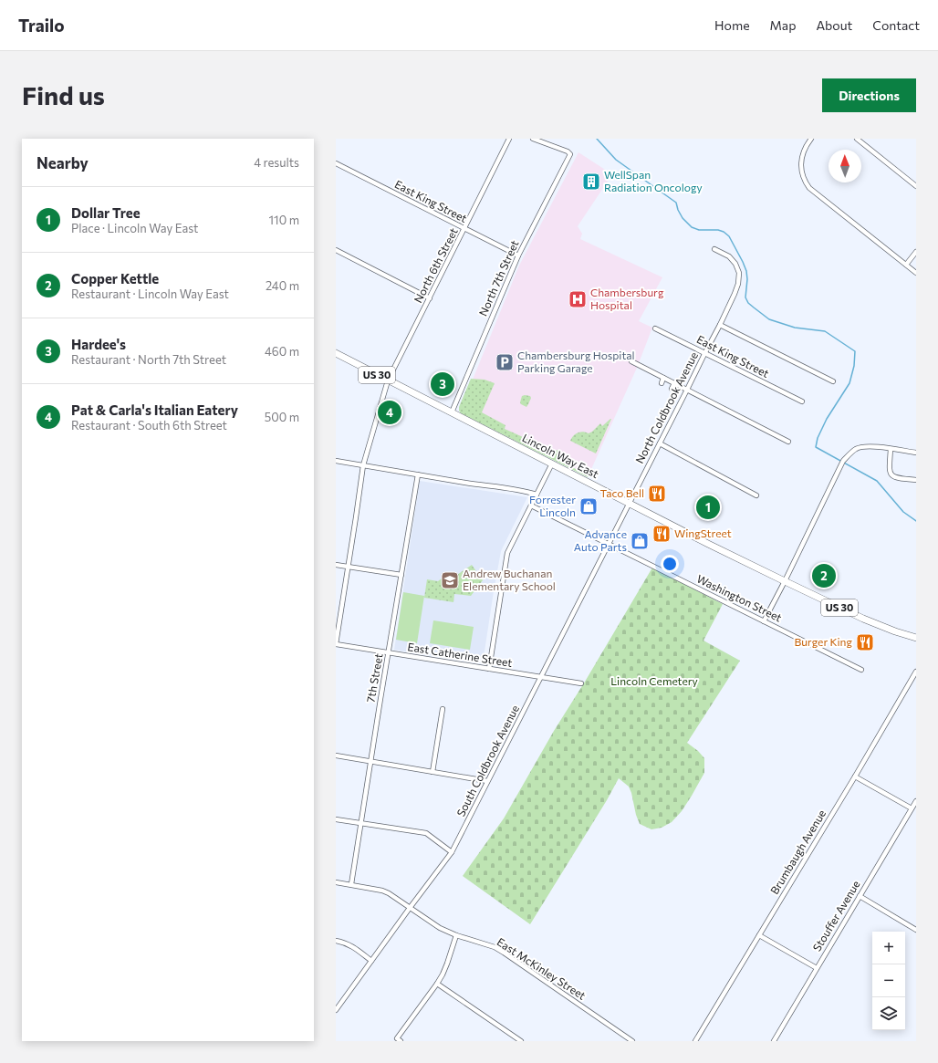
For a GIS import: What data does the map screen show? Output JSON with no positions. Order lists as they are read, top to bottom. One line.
{"streets":{"highway":["US 30","Lincoln Way East"],"street":["East King Street","North 6th Street","North 7th Street","North Coldbrook Avenue","Washington Street","East Catherine Street","7th Street","South Coldbrook Avenue","Brumbaugh Avenue","Stouffer Avenue","East McKinley Street"]},"crossings":[["East King Street","North 6th Street"],["East King Street","North 7th Street"],["East King Street","North Coldbrook Avenue"],["North 6th Street","Lincoln Way East"],["North 6th Street","East Catherine Street"],["North 7th Street","Lincoln Way East"],["North Coldbrook Avenue","Lincoln Way East"],["North Coldbrook Avenue","South Coldbrook Avenue"],["Lincoln Way East","South Coldbrook Avenue"],["Washington Street","South Coldbrook Avenue"],["East Catherine Street","7th Street"],["East Catherine Street","South Coldbrook Avenue"],["7th Street","East McKinley Street"],["South Coldbrook Avenue","East McKinley Street"]],"parks":["Lincoln Cemetery"],"places":{"building":["WellSpan Radiation Oncology"],"hospital":["Chambersburg Hospital"],"parking":["Chambersburg Hospital Parking Garage"],"restaurant":["Taco Bell","WingStreet","Burger King"],"shop":["Forrester Lincoln","Advance Auto Parts"],"school or university":["Andrew Buchanan Elementary School"]},"north":"top","page":{"header":"Trailo","nav":["Home","Map","About","Contact"],"buttons":"Directions","title":"Find us","heading":["Nearby","4 results"],"list":[{"mark":"1","name":"Dollar Tree","note":"Place · Lincoln Way East","value":"110 m"},{"mark":"2","name":"Copper Kettle","note":"Restaurant · Lincoln Way East","value":"240 m"},{"mark":"3","name":"Hardee's","note":"Restaurant · North 7th Street","value":"460 m"},{"mark":"4","name":"Pat & Carla's Italian Eatery","note":"Restaurant · South 6th Street","value":"500 m"}],"pins":["3","4","1","2"],"map_buttons":["+","−"]}}
